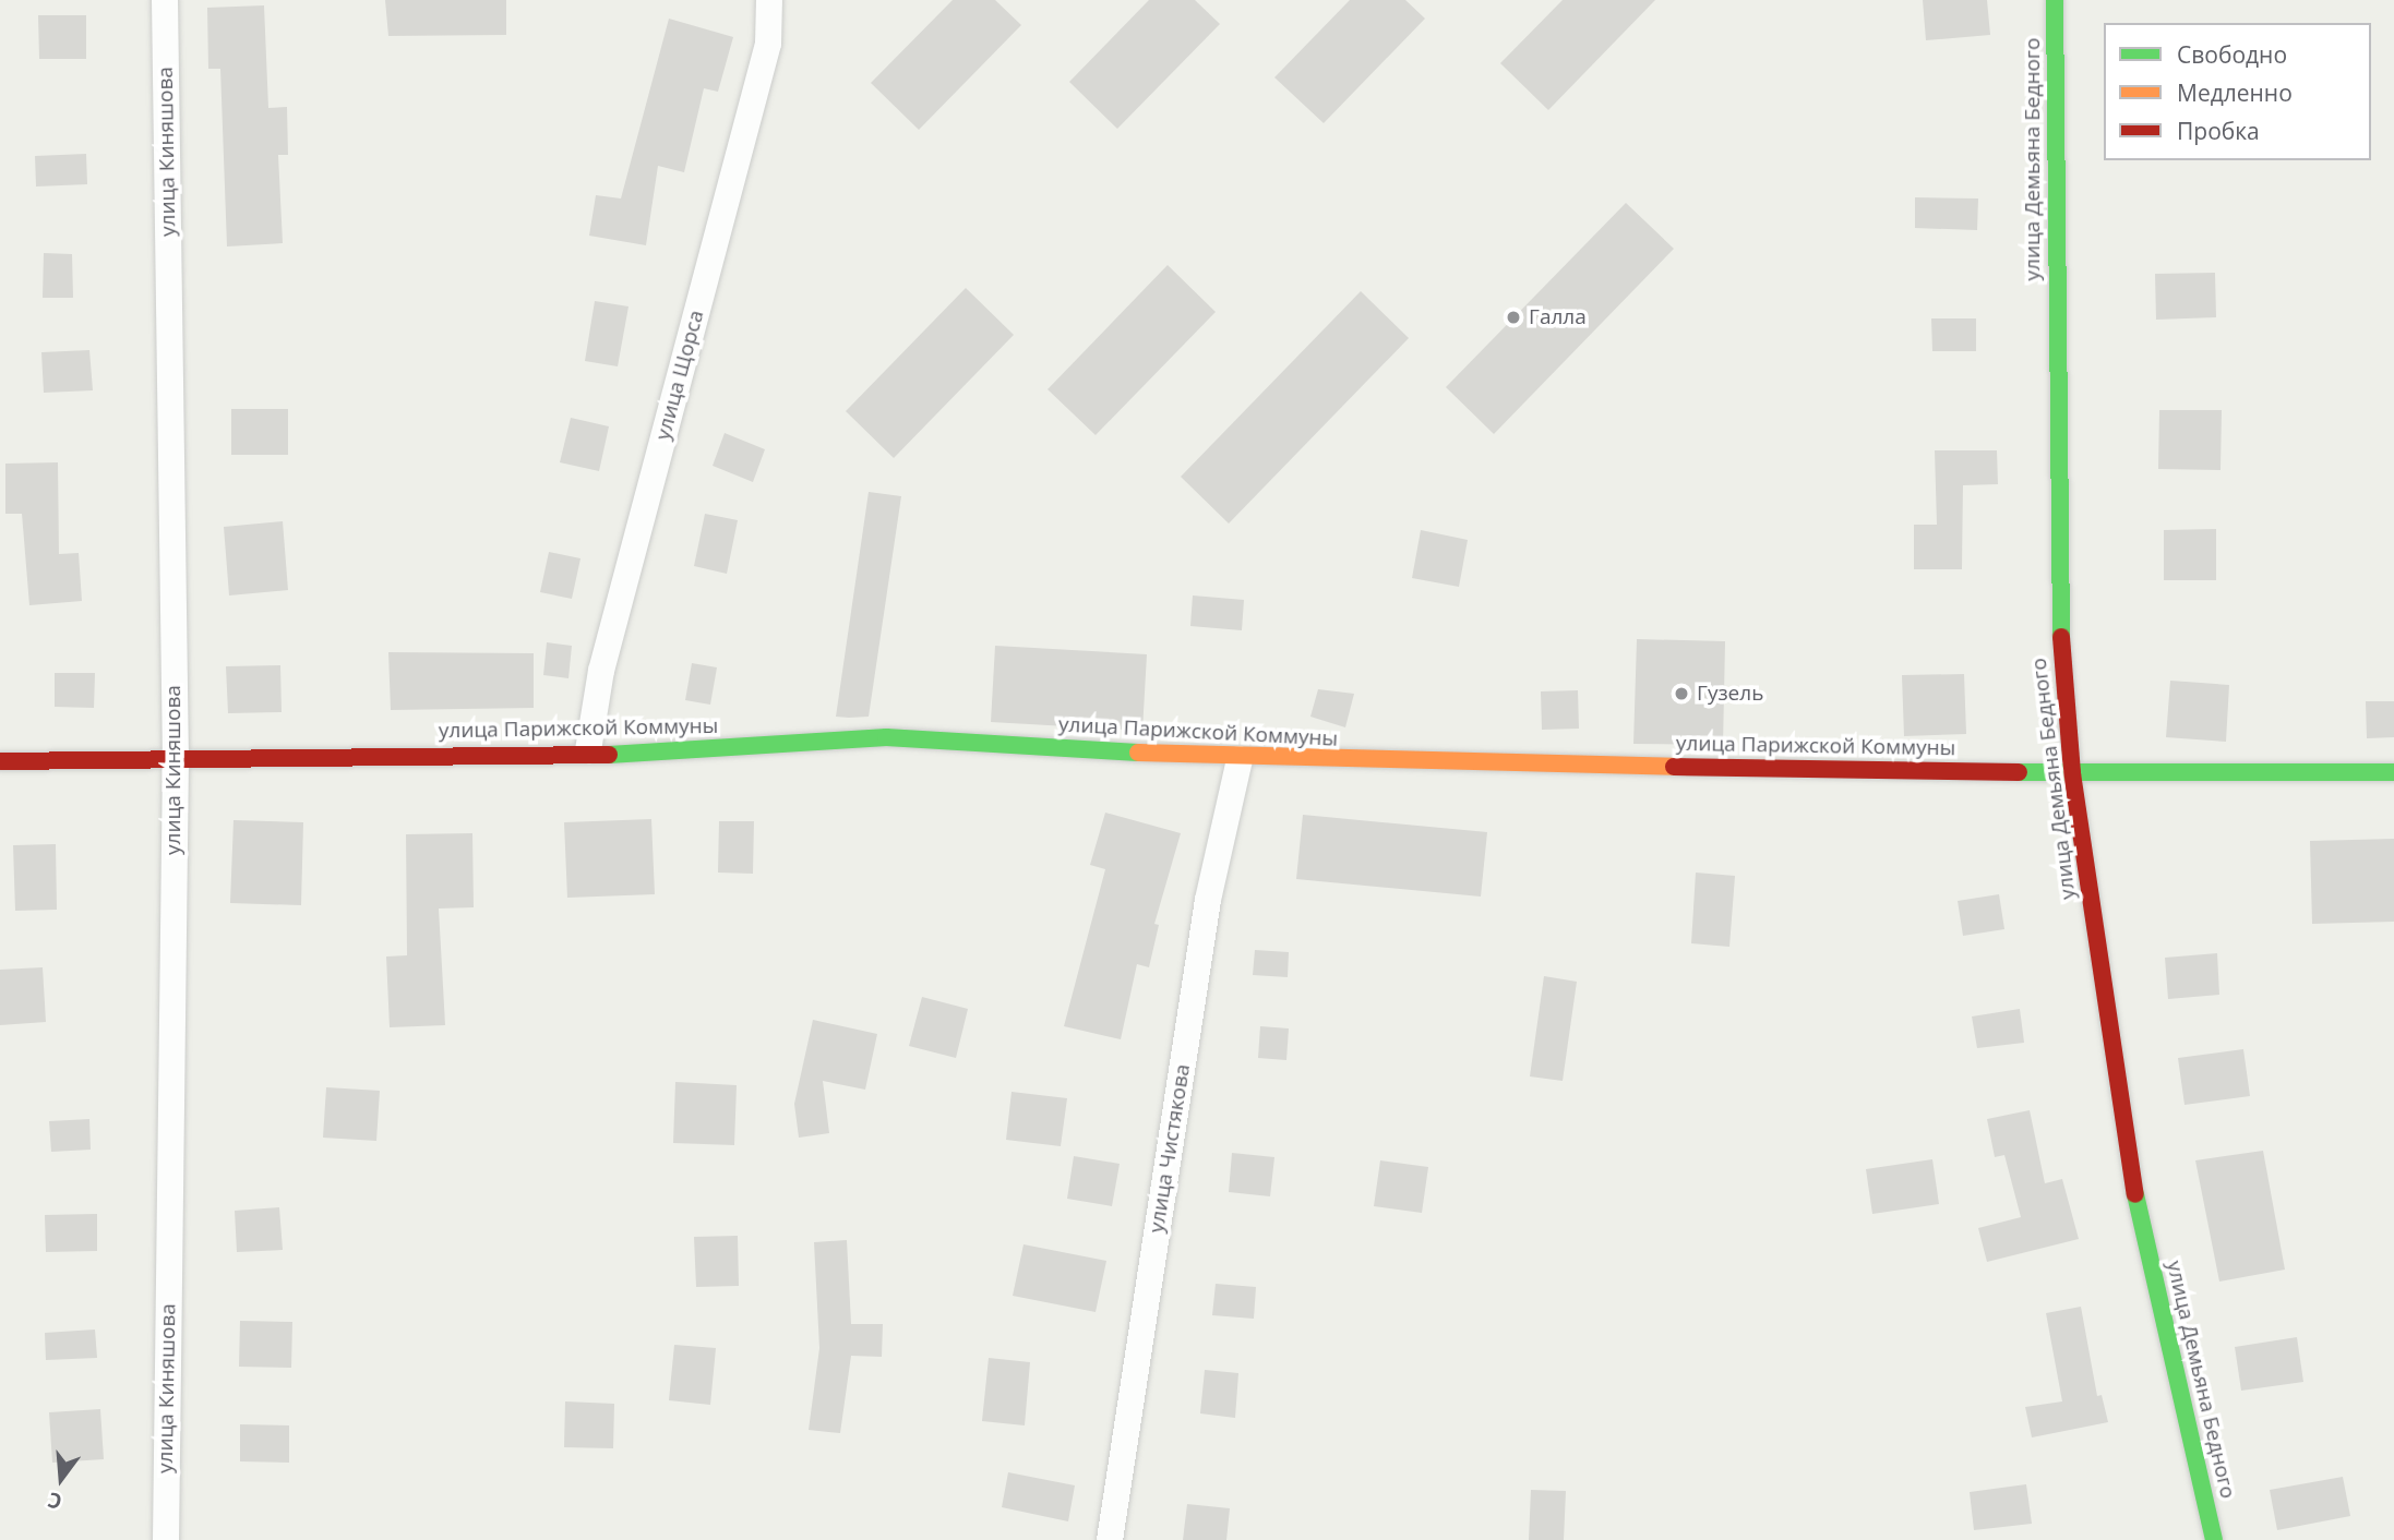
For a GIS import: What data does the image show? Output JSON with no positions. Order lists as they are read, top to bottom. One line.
{"streets":{"street":["улица Киняшова","улица Демьяна Бедного","улица Щорса","улица Парижской Коммуны","улица Чистякова"]},"crossings":[["улица Киняшова","улица Парижской Коммуны"],["улица Демьяна Бедного","улица Парижской Коммуны"],["улица Щорса","улица Парижской Коммуны"],["улица Парижской Коммуны","улица Чистякова"]],"places":["Галла","Гузель"],"legend":["Свободно","Медленно","Пробка"],"north":"bottom"}
